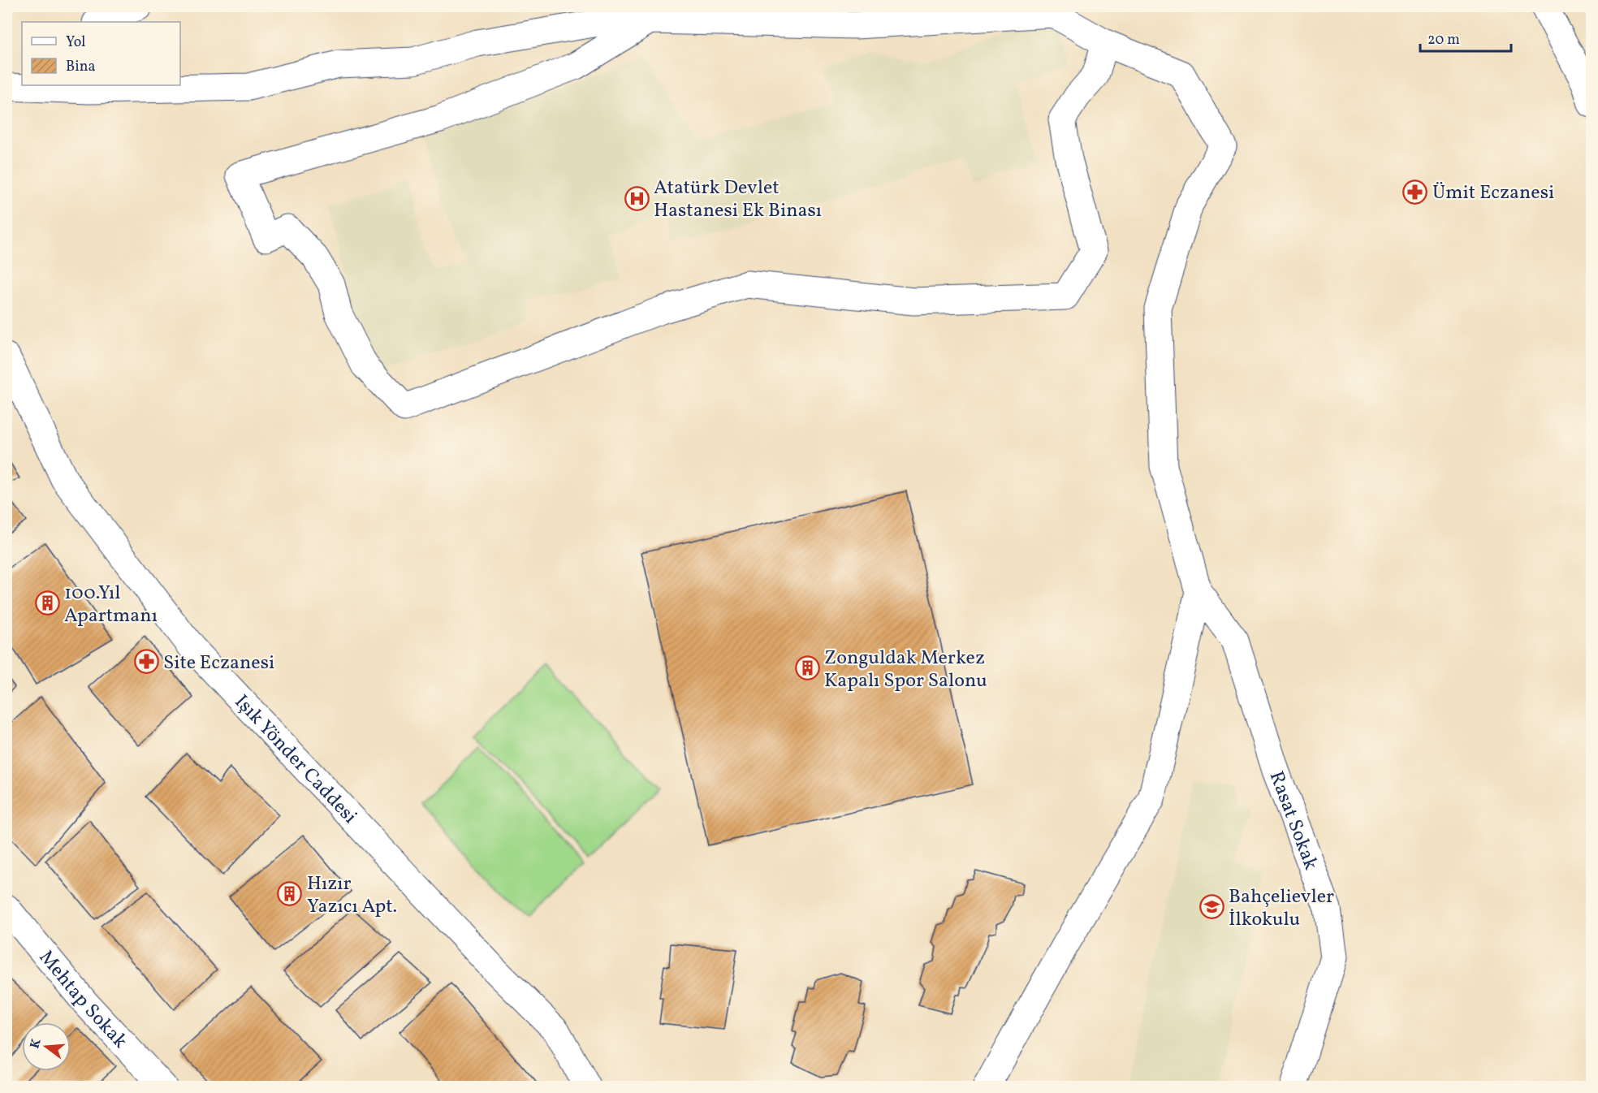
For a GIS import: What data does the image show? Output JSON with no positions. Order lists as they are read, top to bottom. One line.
{"streets":{"street":["Işık Yönder Caddesi","Rasat Sokak","Mehtap Sokak"]},"places":{"pharmacy":["Ümit Eczanesi","Site Eczanesi"],"hospital":["Atatürk Devlet Hastanesi Ek Binası"],"building":["100.Yıl Apartmanı","Zonguldak Merkez Kapalı Spor Salonu","Hızır Yazıcı Apt."],"school or university":["Bahçelievler İlkokulu"]},"legend":["Yol","Bina"],"scale_bar":"20 m","north":"left"}
